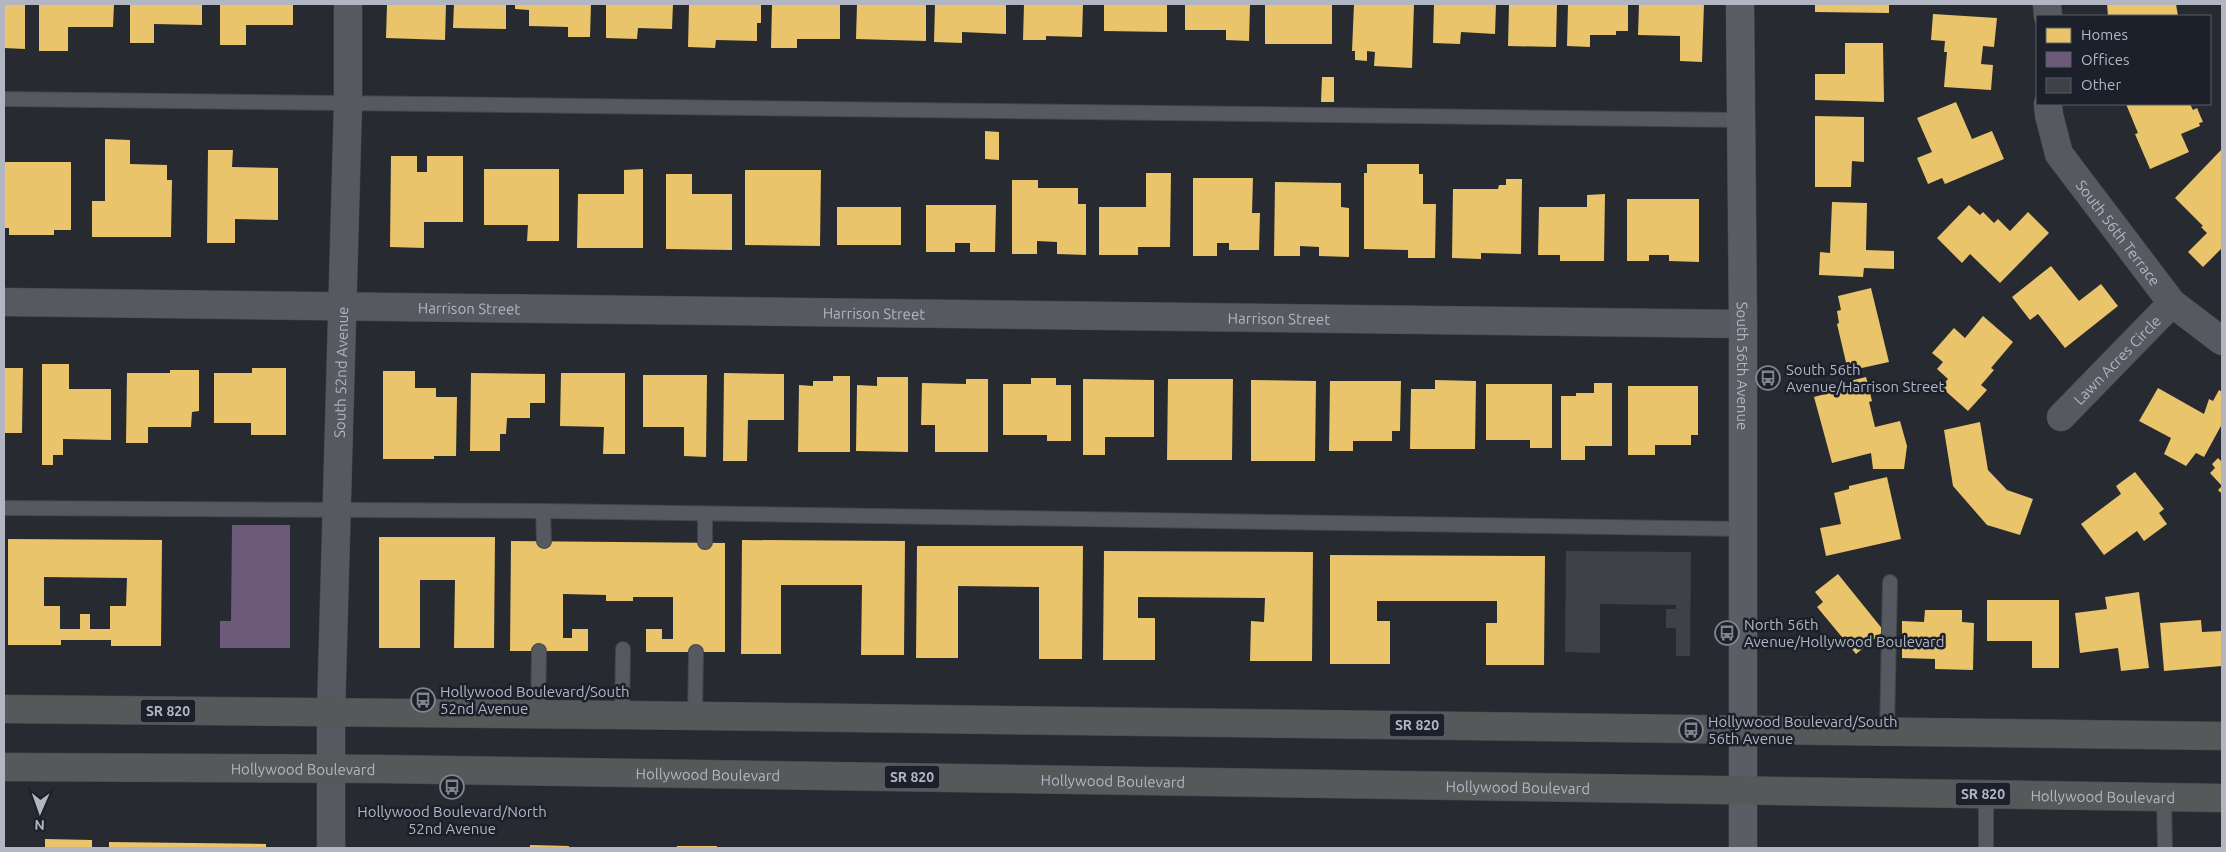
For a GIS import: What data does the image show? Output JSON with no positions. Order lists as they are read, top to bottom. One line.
{"streets":{"highway":["SR 820","Hollywood Boulevard"],"street":["South 56th Terrace","Harrison Street","Lawn Acres Circle","South 56th Avenue","South 52nd Avenue"]},"crossings":[["South 56th Terrace","Lawn Acres Circle"],["Harrison Street","South 56th Avenue"],["Harrison Street","South 52nd Avenue"],["South 56th Avenue","SR 820"],["South 56th Avenue","Hollywood Boulevard"],["South 52nd Avenue","SR 820"],["South 52nd Avenue","Hollywood Boulevard"]],"places":{"bus stop":["South 56th Avenue/Harrison Street","North 56th Avenue/Hollywood Boulevard","Hollywood Boulevard/South 52nd Avenue","Hollywood Boulevard/South 56th Avenue","Hollywood Boulevard/North 52nd Avenue"]},"legend":["Homes","Offices","Other"],"north":"bottom"}
